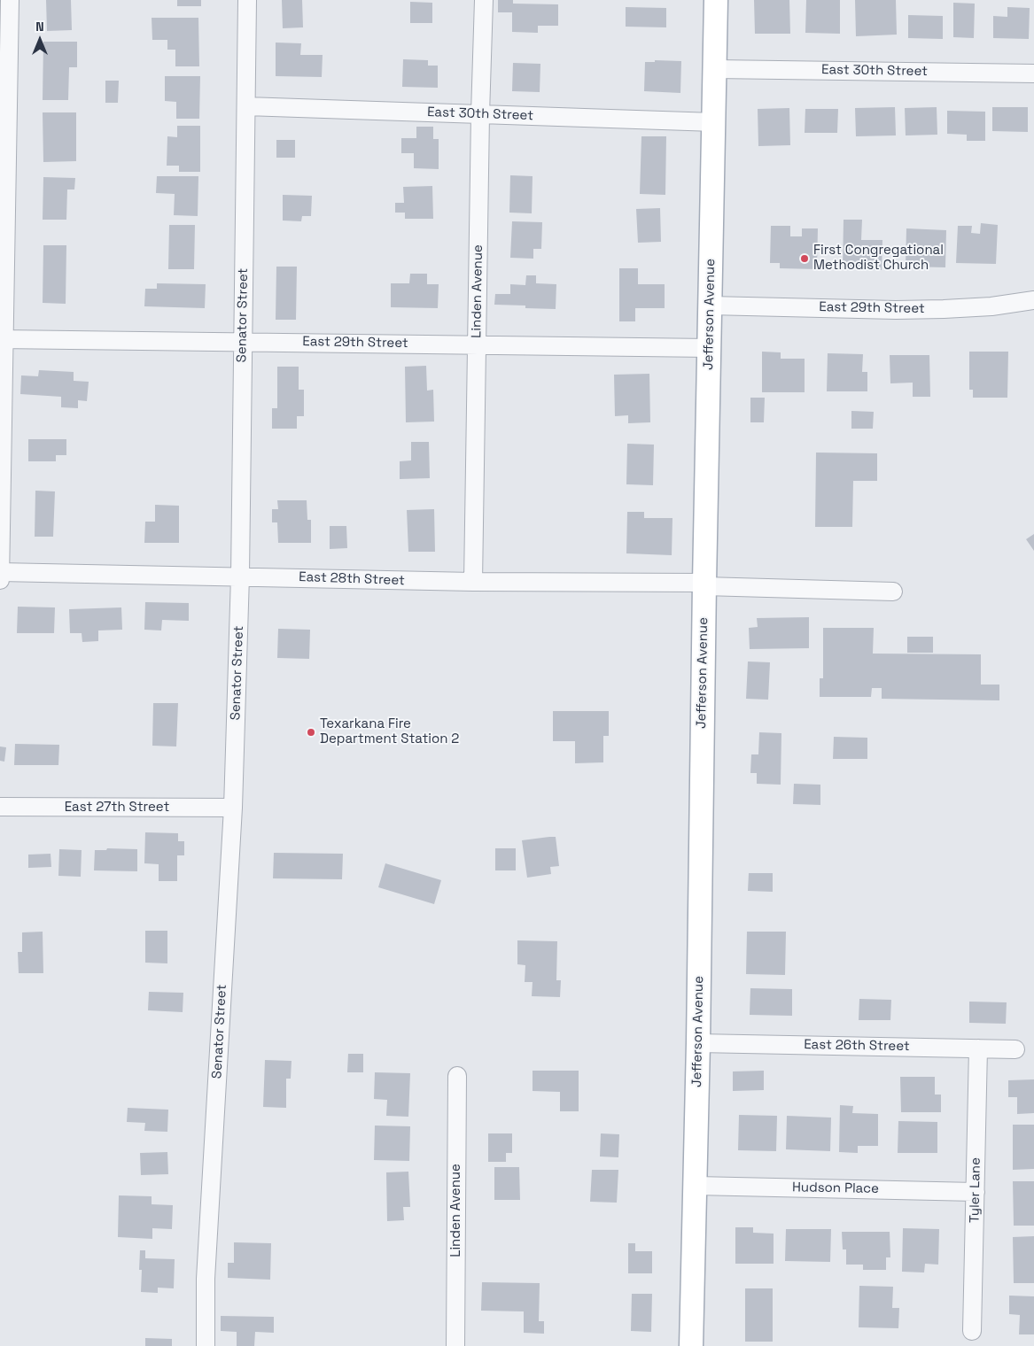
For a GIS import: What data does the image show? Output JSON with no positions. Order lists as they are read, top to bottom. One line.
{"streets":{"main road":["Jefferson Avenue"],"street":["East 30th Street","Linden Avenue","East 29th Street","Senator Street","East 28th Street","East 27th Street","East 26th Street","Hudson Place","Tyler Lane"]},"crossings":[["East 30th Street","Linden Avenue"],["East 30th Street","Jefferson Avenue"],["East 30th Street","Senator Street"],["Linden Avenue","East 29th Street"],["Linden Avenue","East 28th Street"],["East 29th Street","Jefferson Avenue"],["East 29th Street","Senator Street"],["Jefferson Avenue","East 28th Street"],["Jefferson Avenue","East 26th Street"],["Jefferson Avenue","Hudson Place"],["Senator Street","East 28th Street"],["Senator Street","East 27th Street"],["East 26th Street","Tyler Lane"],["Hudson Place","Tyler Lane"]],"places":["First Congregational Methodist Church","Texarkana Fire Department Station 2"],"north":"top"}
